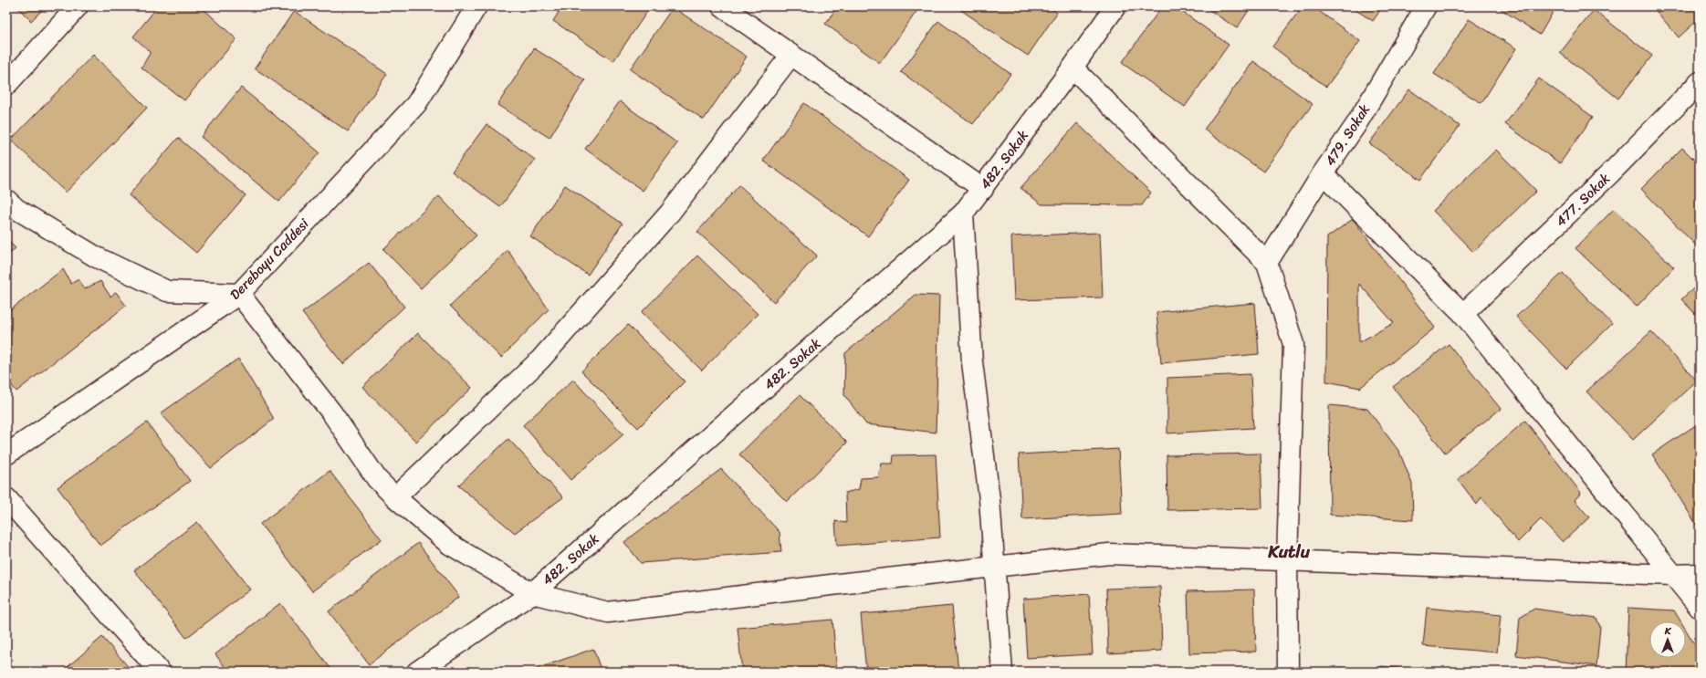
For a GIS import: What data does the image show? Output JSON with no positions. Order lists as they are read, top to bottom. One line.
{"streets":{"street":["479. Sokak","482. Sokak","477. Sokak","Dereboyu Caddesi"]},"districts":["Kutlu"],"north":"top"}
